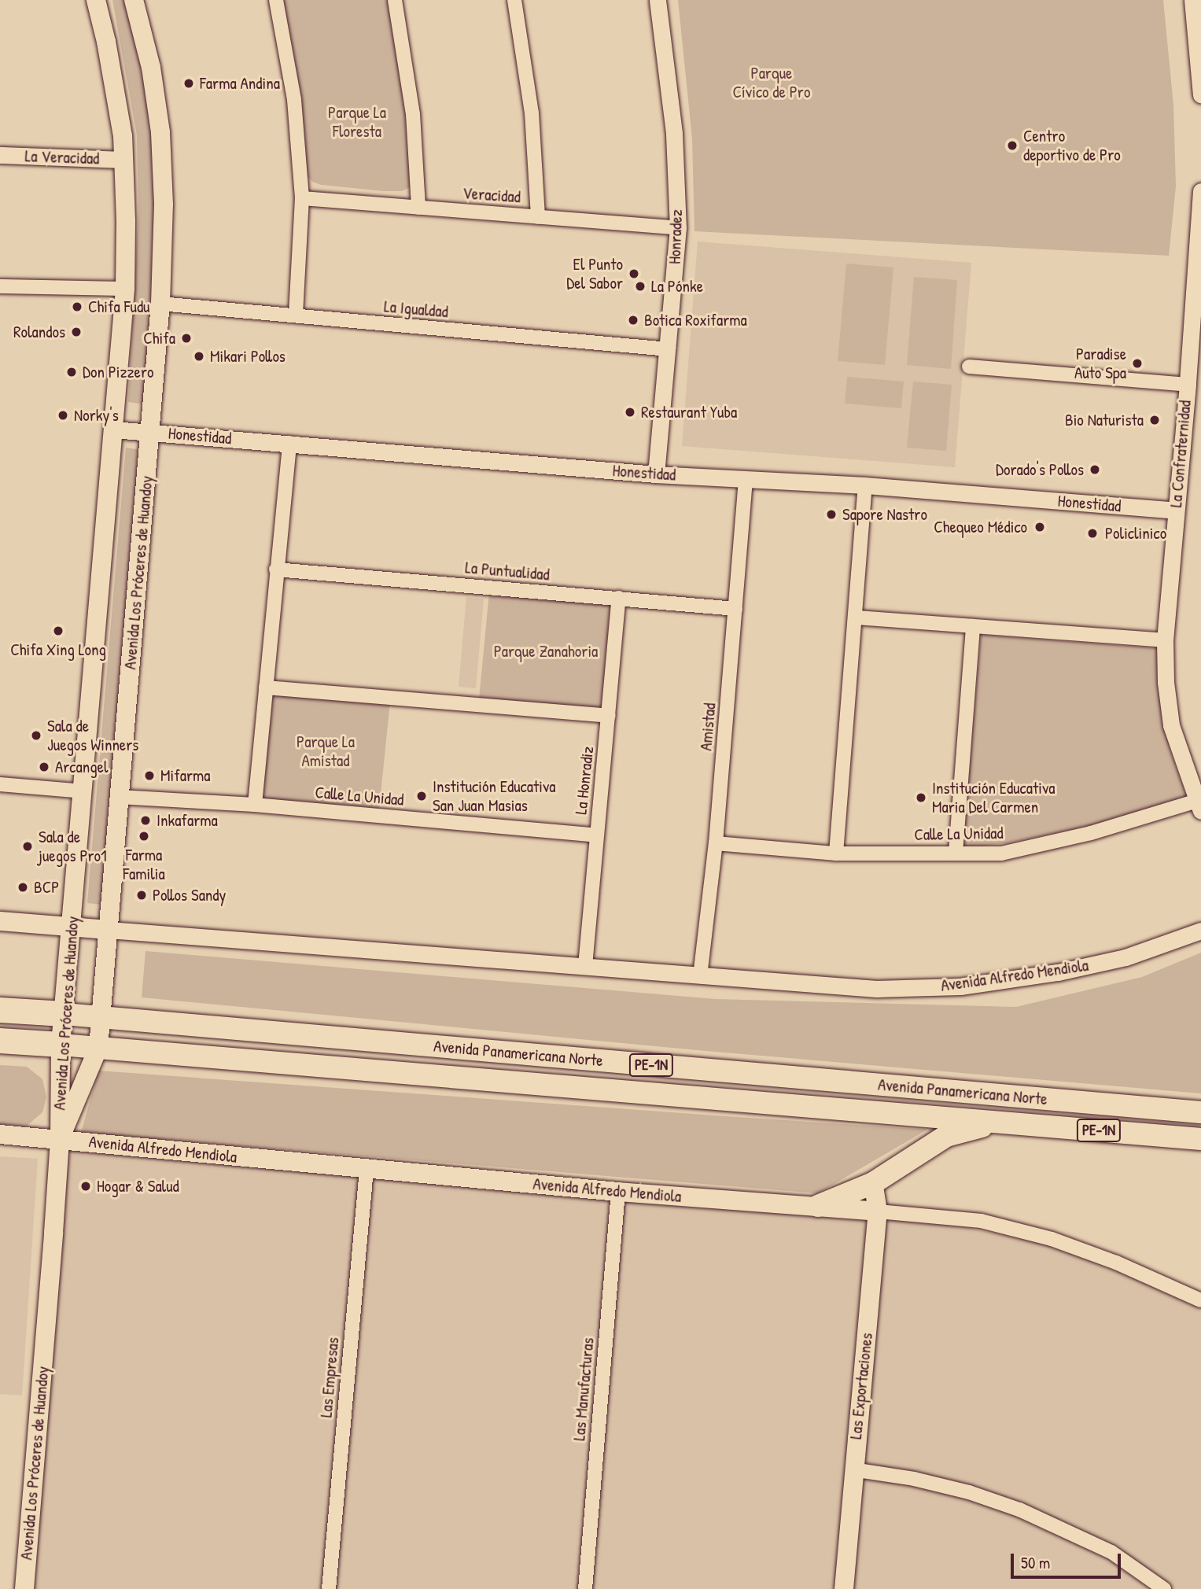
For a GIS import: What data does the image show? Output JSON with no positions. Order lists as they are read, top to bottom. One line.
{"streets":{"highway":["Avenida Panamericana Norte","PE-1N"],"main road":["Avenida Los Próceres de Huandoy","Avenida Alfredo Mendiola","Las Exportaciones"],"street":["La Veracidad","Veracidad","Honradez","La Igualdad","Honestidad","La Confraternidad","La Puntualidad","Amistad","La Honradiz","Calle La Unidad","Las Empresas","Las Manufacturas"]},"crossings":[["La Veracidad","Avenida Los Próceres de Huandoy"],["Veracidad","Honradez"],["Honradez","La Igualdad"],["Honradez","Honestidad"],["La Igualdad","Avenida Los Próceres de Huandoy"],["Honestidad","La Confraternidad"],["Honestidad","Avenida Los Próceres de Huandoy"],["Honestidad","Amistad"],["La Confraternidad","Calle La Unidad"],["La Puntualidad","Amistad"],["La Puntualidad","La Honradiz"],["Avenida Los Próceres de Huandoy","Calle La Unidad"],["Avenida Los Próceres de Huandoy","Avenida Alfredo Mendiola"],["Avenida Los Próceres de Huandoy","Avenida Panamericana Norte"],["Amistad","Calle La Unidad"],["Amistad","Avenida Alfredo Mendiola"],["La Honradiz","Calle La Unidad"],["La Honradiz","Avenida Alfredo Mendiola"],["Avenida Alfredo Mendiola","Las Empresas"],["Avenida Alfredo Mendiola","Las Exportaciones"],["Avenida Alfredo Mendiola","Las Manufacturas"]],"parks":["Parque Cívico de Pro","Parque La Floresta","Parque Zanahoria","Parque La Amistad"],"places":["Farma Andina","Centro deportivo de Pro","El Punto Del Sabor","La Pónke","Chifa Fudu","Botica Roxifarma","Rolandos","Chifa","Mikari Pollos","Paradise Auto Spa","Don Pizzero","Restaurant Yuba","Norky's","Bio Naturista","Dorado's Pollos","Sapore Nastro","Chequeo Médico","Policlinico","Chifa Xing Long","Sala de Juegos Winners","Arcangel","Mifarma","Institución Educativa San Juan Masias","Institución Educativa Maria Del Carmen","Inkafarma","Farma Familia","Sala de juegos Pro1","BCP","Pollos Sandy","Hogar & Salud"],"scale_bar":"50 m"}
